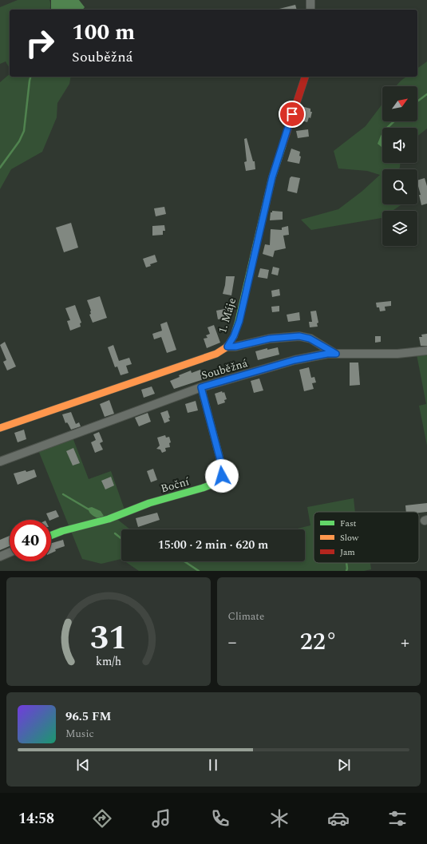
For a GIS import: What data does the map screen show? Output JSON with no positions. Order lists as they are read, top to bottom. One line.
{"streets":{"street":["1. Máje","Souběžná","Boční"]},"crossings":[["Souběžná","Boční"]],"legend":["Fast","Slow","Jam"],"north":"top right","page":{"turn":["100 m","Souběžná"],"limit":"40","trip":"15:00 · 2 min · 620 m","tile":"Climate","heat":["−","22°","+"],"song":["96.5 FM","Music"],"tabs":"14:58","gauge":["31","km/h"]}}
